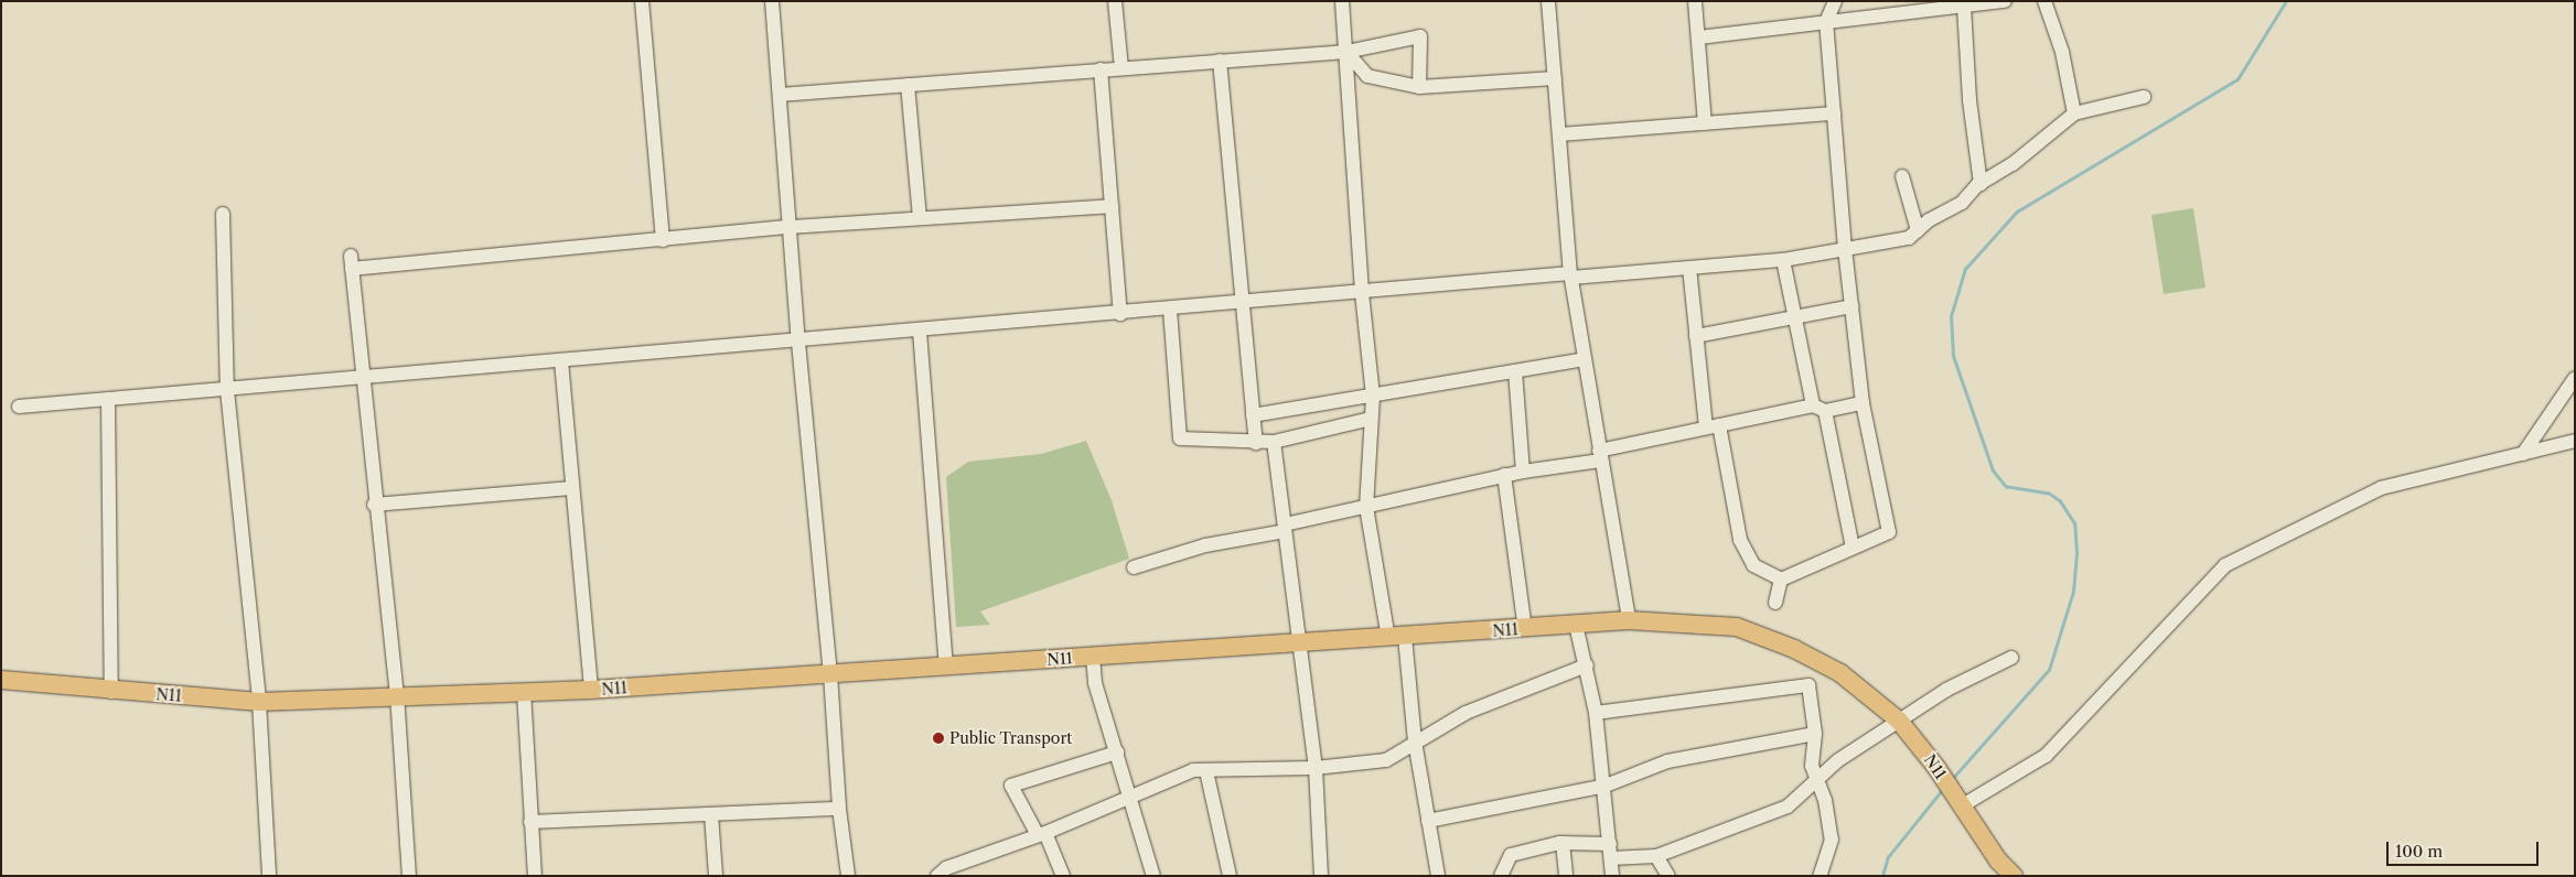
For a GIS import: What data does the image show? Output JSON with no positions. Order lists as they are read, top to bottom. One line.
{"streets":{"main road":["N11"]},"places":["Public Transport"],"scale_bar":"100 m"}
